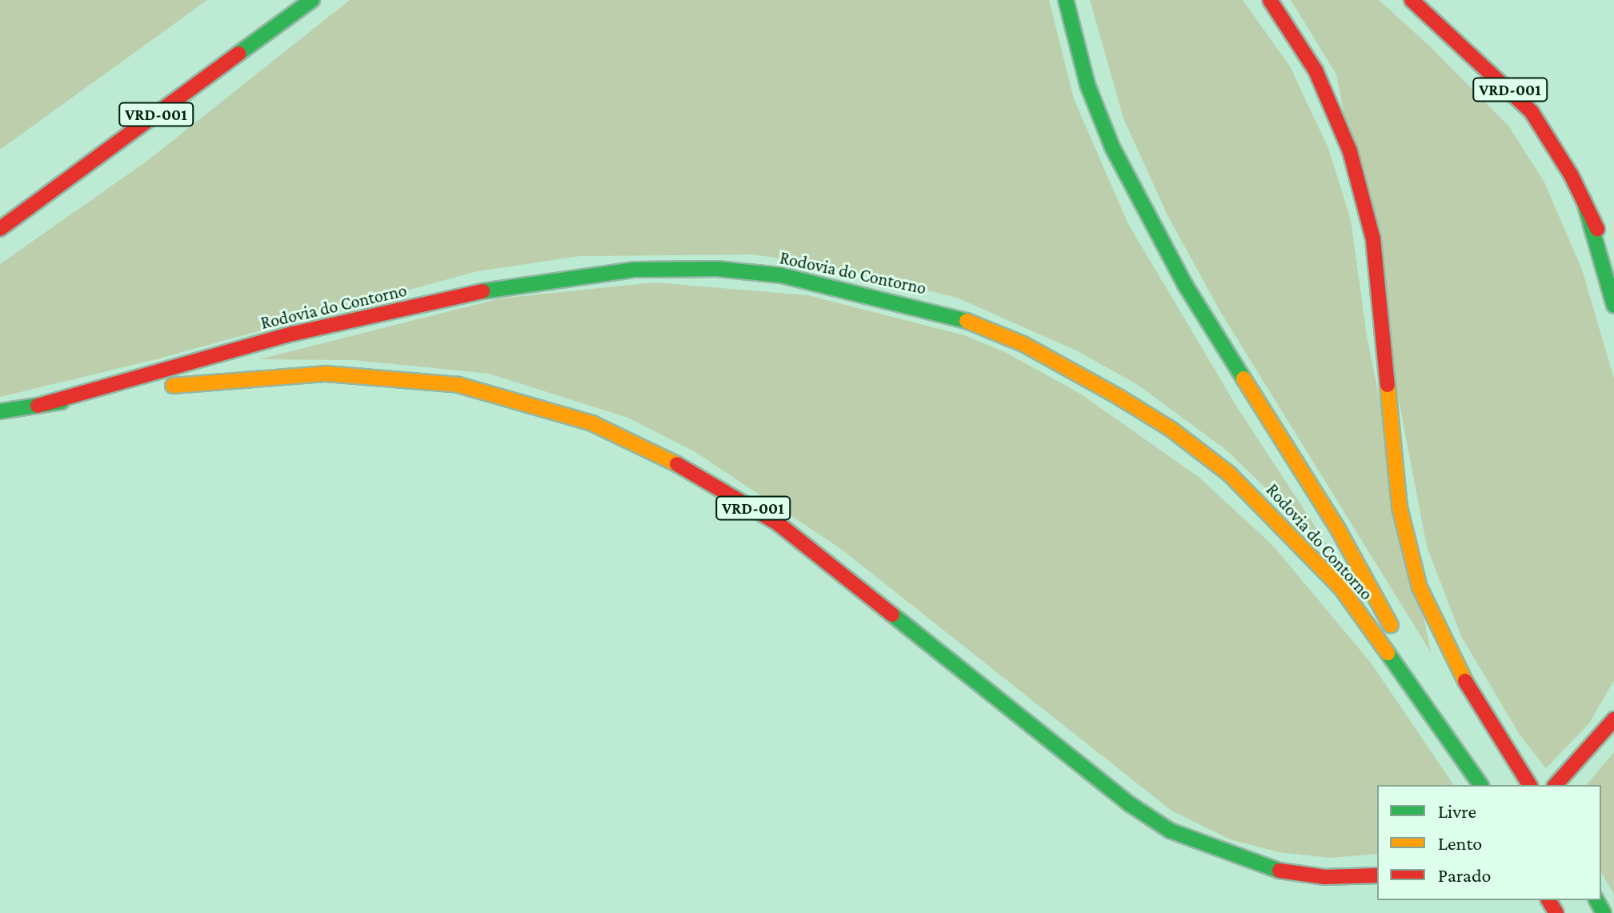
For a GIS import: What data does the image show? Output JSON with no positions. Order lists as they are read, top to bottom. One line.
{"streets":{"main road":["VRD-001","Rodovia do Contorno"]},"crossings":[["VRD-001","Rodovia do Contorno"]],"legend":["Livre","Lento","Parado"]}
